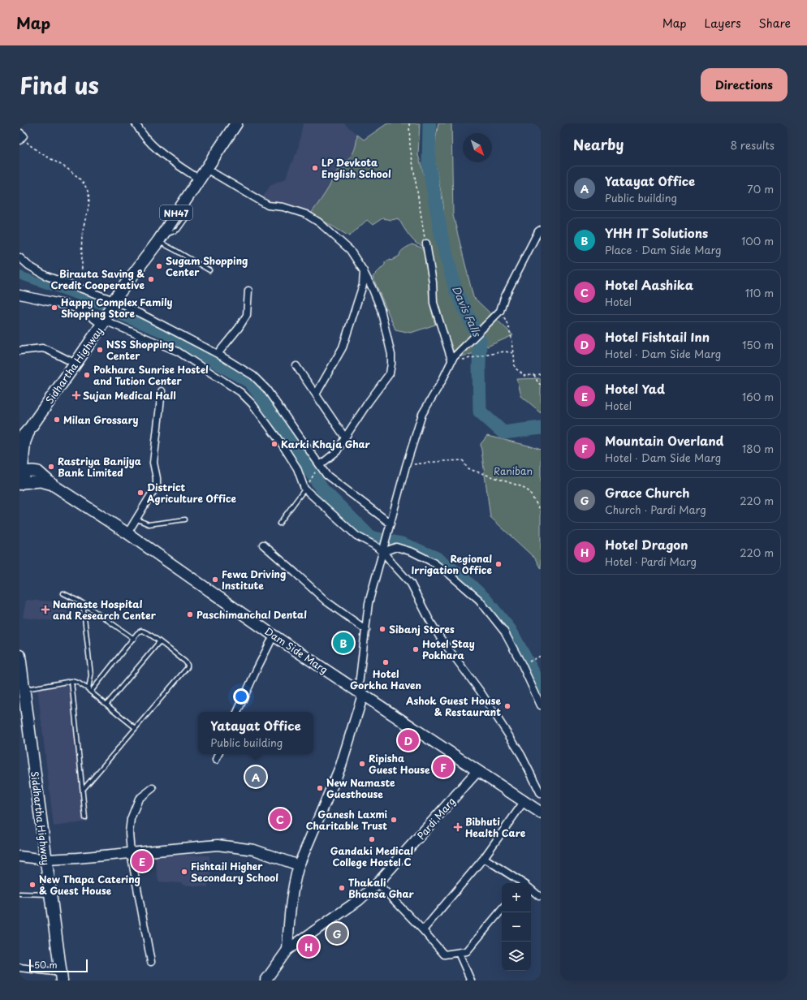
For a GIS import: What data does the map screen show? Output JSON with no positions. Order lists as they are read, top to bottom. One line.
{"streets":{"highway":["NH47","Sidhartha Highway","Siddhartha Highway"],"main road":["Dam Side Marg","Pardi Marg"]},"crossings":[["NH47","Sidhartha Highway"],["Sidhartha Highway","Dam Side Marg"],["Dam Side Marg","Pardi Marg"]],"water":["Davis Falls"],"parks":["Raniban"],"places":{"other":["LP Devkota English School","Sugam Shopping Center","Birauta Saving & Credit Cooperative","Happy Complex Family Shopping Store","NSS Shopping Center","Pokhara Sunrise Hostel and Tution Center","Milan Grossary","Karki Khaja Ghar","Rastriya Banijya Bank Limited","District Agriculture Office","Regional Irrigation Office","Fewa Driving Institute","Paschimanchal Dental","Sibanj Stores","Hotel Stay Pokhara","Hotel Gorkha Haven","Ashok Guest House & Restaurant","Ripisha Guest House","New Namaste Guesthouse","Ganesh Laxmi Charitable Trust","Gandaki Medical College Hostel C","Fishtail Higher Secondary School","New Thapa Catering & Guest House","Thakali Bhansa Ghar"],"health":["Sujan Medical Hall","Namaste Hospital and Research Center","Bibhuti Health Care"]},"scale_bar":"50 m","north":"bottom right","page":{"header":"Map","nav":["Map","Layers","Share"],"title":"Find us","buttons":"Directions","heading":["Nearby","8 results"],"list":[{"mark":"A","name":"Yatayat Office","note":"Public building","value":"70 m"},{"mark":"B","name":"YHH IT Solutions","note":"Place · Dam Side Marg","value":"100 m"},{"mark":"C","name":"Hotel Aashika","note":"Hotel","value":"110 m"},{"mark":"D","name":"Hotel Fishtail Inn","note":"Hotel · Dam Side Marg","value":"150 m"},{"mark":"E","name":"Hotel Yad","note":"Hotel","value":"160 m"},{"mark":"F","name":"Mountain Overland","note":"Hotel · Dam Side Marg","value":"180 m"},{"mark":"G","name":"Grace Church","note":"Church · Pardi Marg","value":"220 m"},{"mark":"H","name":"Hotel Dragon","note":"Hotel · Pardi Marg","value":"220 m"}],"pins":["B","D","F","A","C","E","G","H"],"popup":["Yatayat Office","Public building"],"map_buttons":["+","−"],"scale":"50 m"}}
